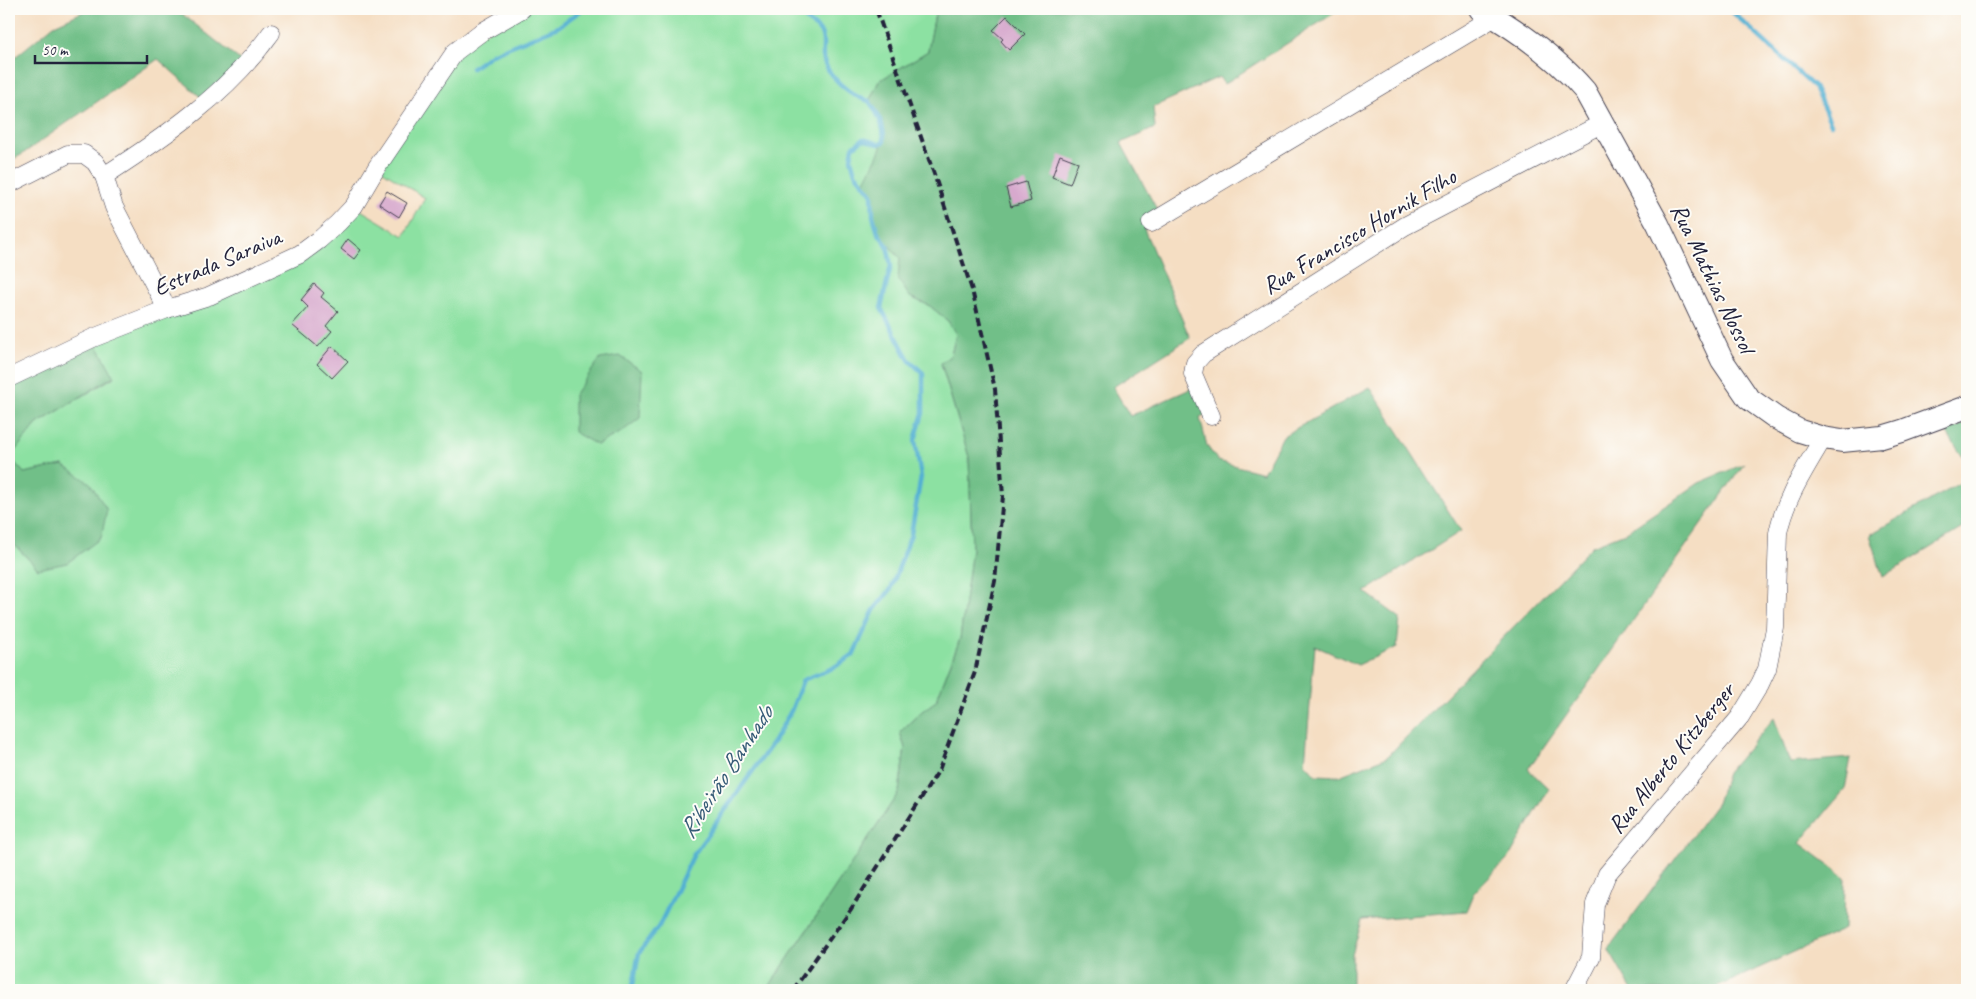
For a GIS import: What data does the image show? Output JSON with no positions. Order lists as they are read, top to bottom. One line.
{"streets":{"street":["Rua Francisco Hornik Filho","Estrada Saraiva","Rua Mathias Nossol","Rua Alberto Kitzberger"]},"crossings":[["Rua Francisco Hornik Filho","Rua Mathias Nossol"],["Rua Mathias Nossol","Rua Alberto Kitzberger"]],"water":["Ribeirão Banhado"],"scale_bar":"50 m"}
